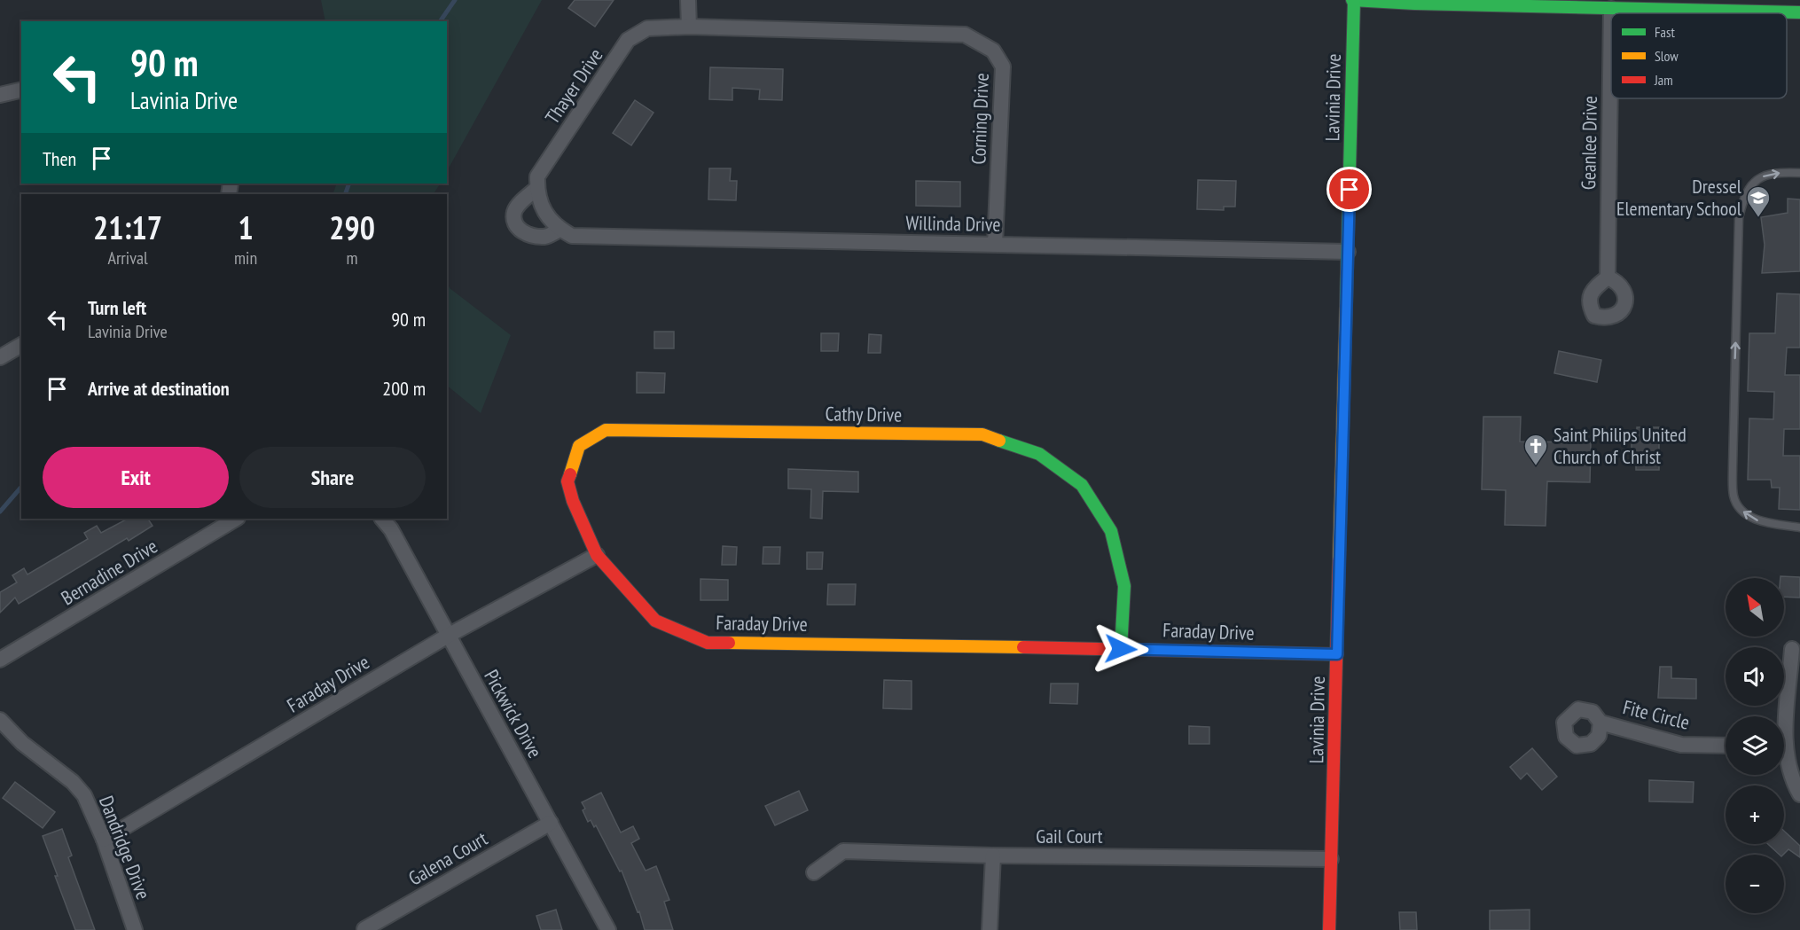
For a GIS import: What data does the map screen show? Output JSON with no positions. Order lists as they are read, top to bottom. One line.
{"streets":{"street":["Thayer Drive","Lavinia Drive","Corning Drive","Geanlee Drive","Willinda Drive","Cathy Drive","Bernadine Drive","Faraday Drive","Pickwick Drive","Fite Circle","Gail Court","Dandridge Drive","Galena Court"]},"crossings":[["Thayer Drive","Corning Drive"],["Thayer Drive","Willinda Drive"],["Lavinia Drive","Willinda Drive"],["Lavinia Drive","Faraday Drive"],["Lavinia Drive","Gail Court"],["Corning Drive","Willinda Drive"],["Cathy Drive","Faraday Drive"],["Faraday Drive","Pickwick Drive"],["Faraday Drive","Dandridge Drive"],["Pickwick Drive","Galena Court"]],"places":{"school or university":["Dressel Elementary School"],"church":["Saint Philips United Church of Christ"]},"legend":["Fast","Slow","Jam"],"north":"top left","page":{"turn":["90 m","Lavinia Drive"],"then":"Then","eta":["21:17","Arrival","1","min","290","m"],"list":[{"name":"Turn left","note":"Lavinia Drive","value":"90 m"},{"name":"Arrive at destination","value":"200 m"}],"buttons":["Exit","Share"],"map_buttons":["+","−"]}}
